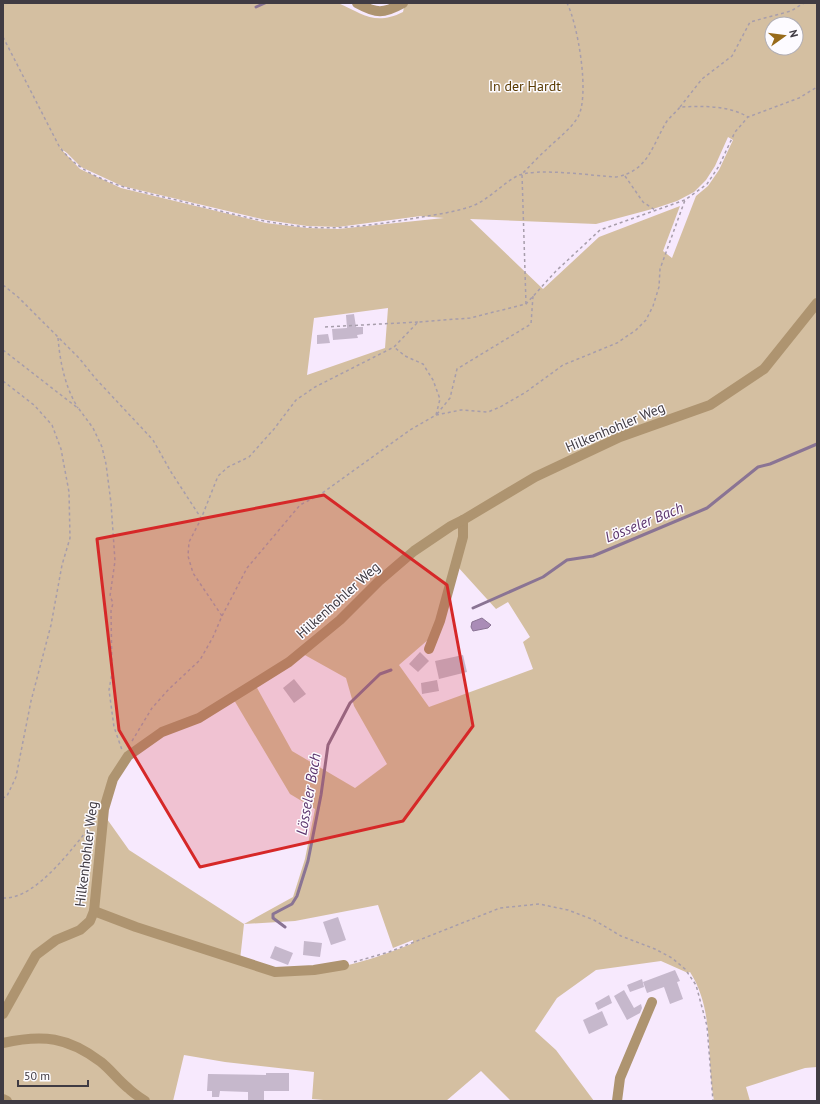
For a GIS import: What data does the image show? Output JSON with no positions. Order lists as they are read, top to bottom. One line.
{"streets":{"street":["Hilkenhohler Weg"]},"water":["Lösseler Bach"],"parks":["In der Hardt"],"scale_bar":"50 m","north":"right"}
